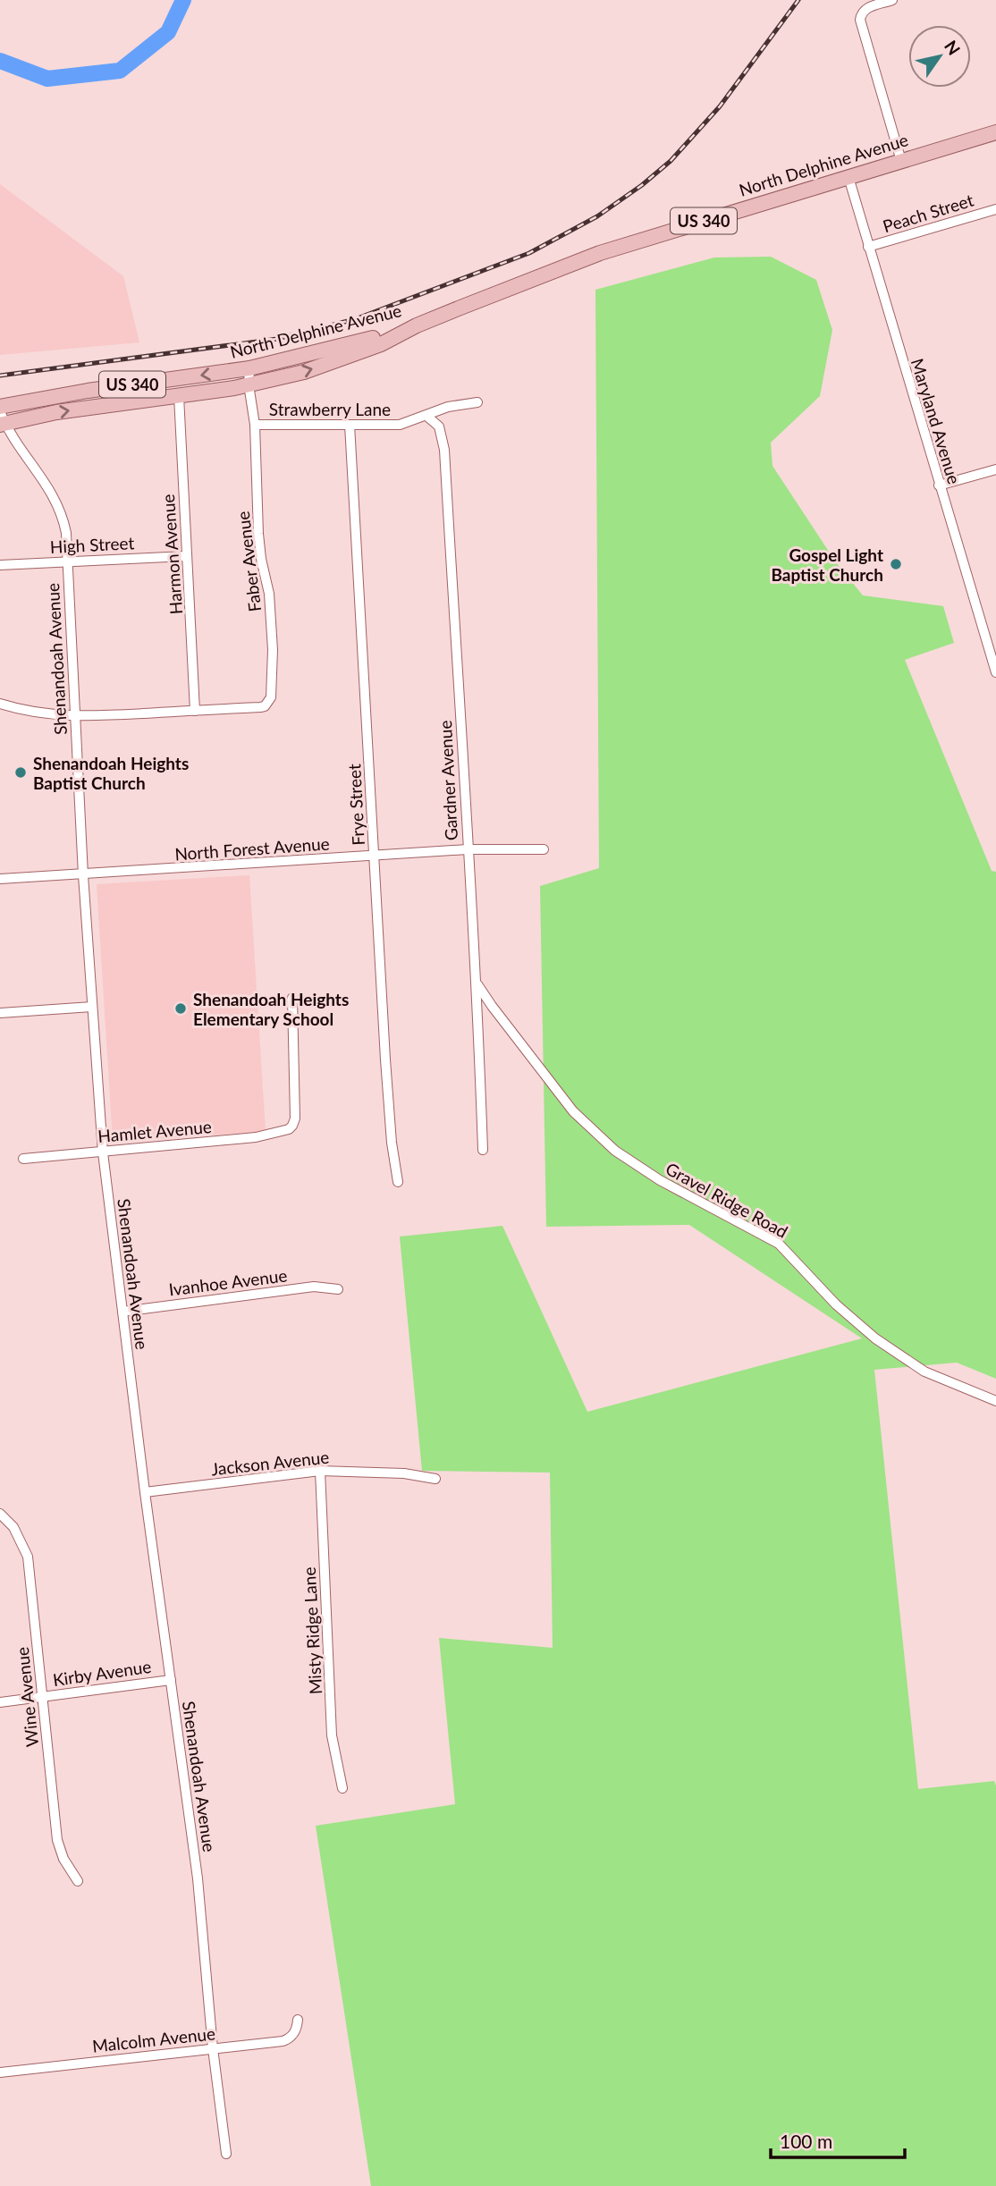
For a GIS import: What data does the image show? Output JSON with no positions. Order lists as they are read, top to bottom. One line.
{"streets":{"main road":["North Delphine Avenue","US 340"],"street":["Peach Street","Strawberry Lane","Maryland Avenue","High Street","Harmon Avenue","Faber Avenue","Shenandoah Avenue","Gardner Avenue","Frye Street","North Forest Avenue","Hamlet Avenue","Gravel Ridge Road","Ivanhoe Avenue","Jackson Avenue","Misty Ridge Lane","Kirby Avenue","Wine Avenue","Malcolm Avenue"]},"crossings":[["North Delphine Avenue","Maryland Avenue"],["North Delphine Avenue","Harmon Avenue"],["North Delphine Avenue","Faber Avenue"],["North Delphine Avenue","Shenandoah Avenue"],["Peach Street","Maryland Avenue"],["Strawberry Lane","Faber Avenue"],["Strawberry Lane","Gardner Avenue"],["Strawberry Lane","Frye Street"],["High Street","Harmon Avenue"],["High Street","Shenandoah Avenue"],["Harmon Avenue","Faber Avenue"],["Shenandoah Avenue","North Forest Avenue"],["Shenandoah Avenue","Hamlet Avenue"],["Shenandoah Avenue","Ivanhoe Avenue"],["Shenandoah Avenue","Jackson Avenue"],["Shenandoah Avenue","Kirby Avenue"],["Shenandoah Avenue","Malcolm Avenue"],["Gardner Avenue","North Forest Avenue"],["Gardner Avenue","Gravel Ridge Road"],["Frye Street","North Forest Avenue"],["Jackson Avenue","Misty Ridge Lane"],["Kirby Avenue","Wine Avenue"]],"places":["Gospel Light Baptist Church","Shenandoah Heights Baptist Church","Shenandoah Heights Elementary School"],"scale_bar":"100 m","north":"top right"}
